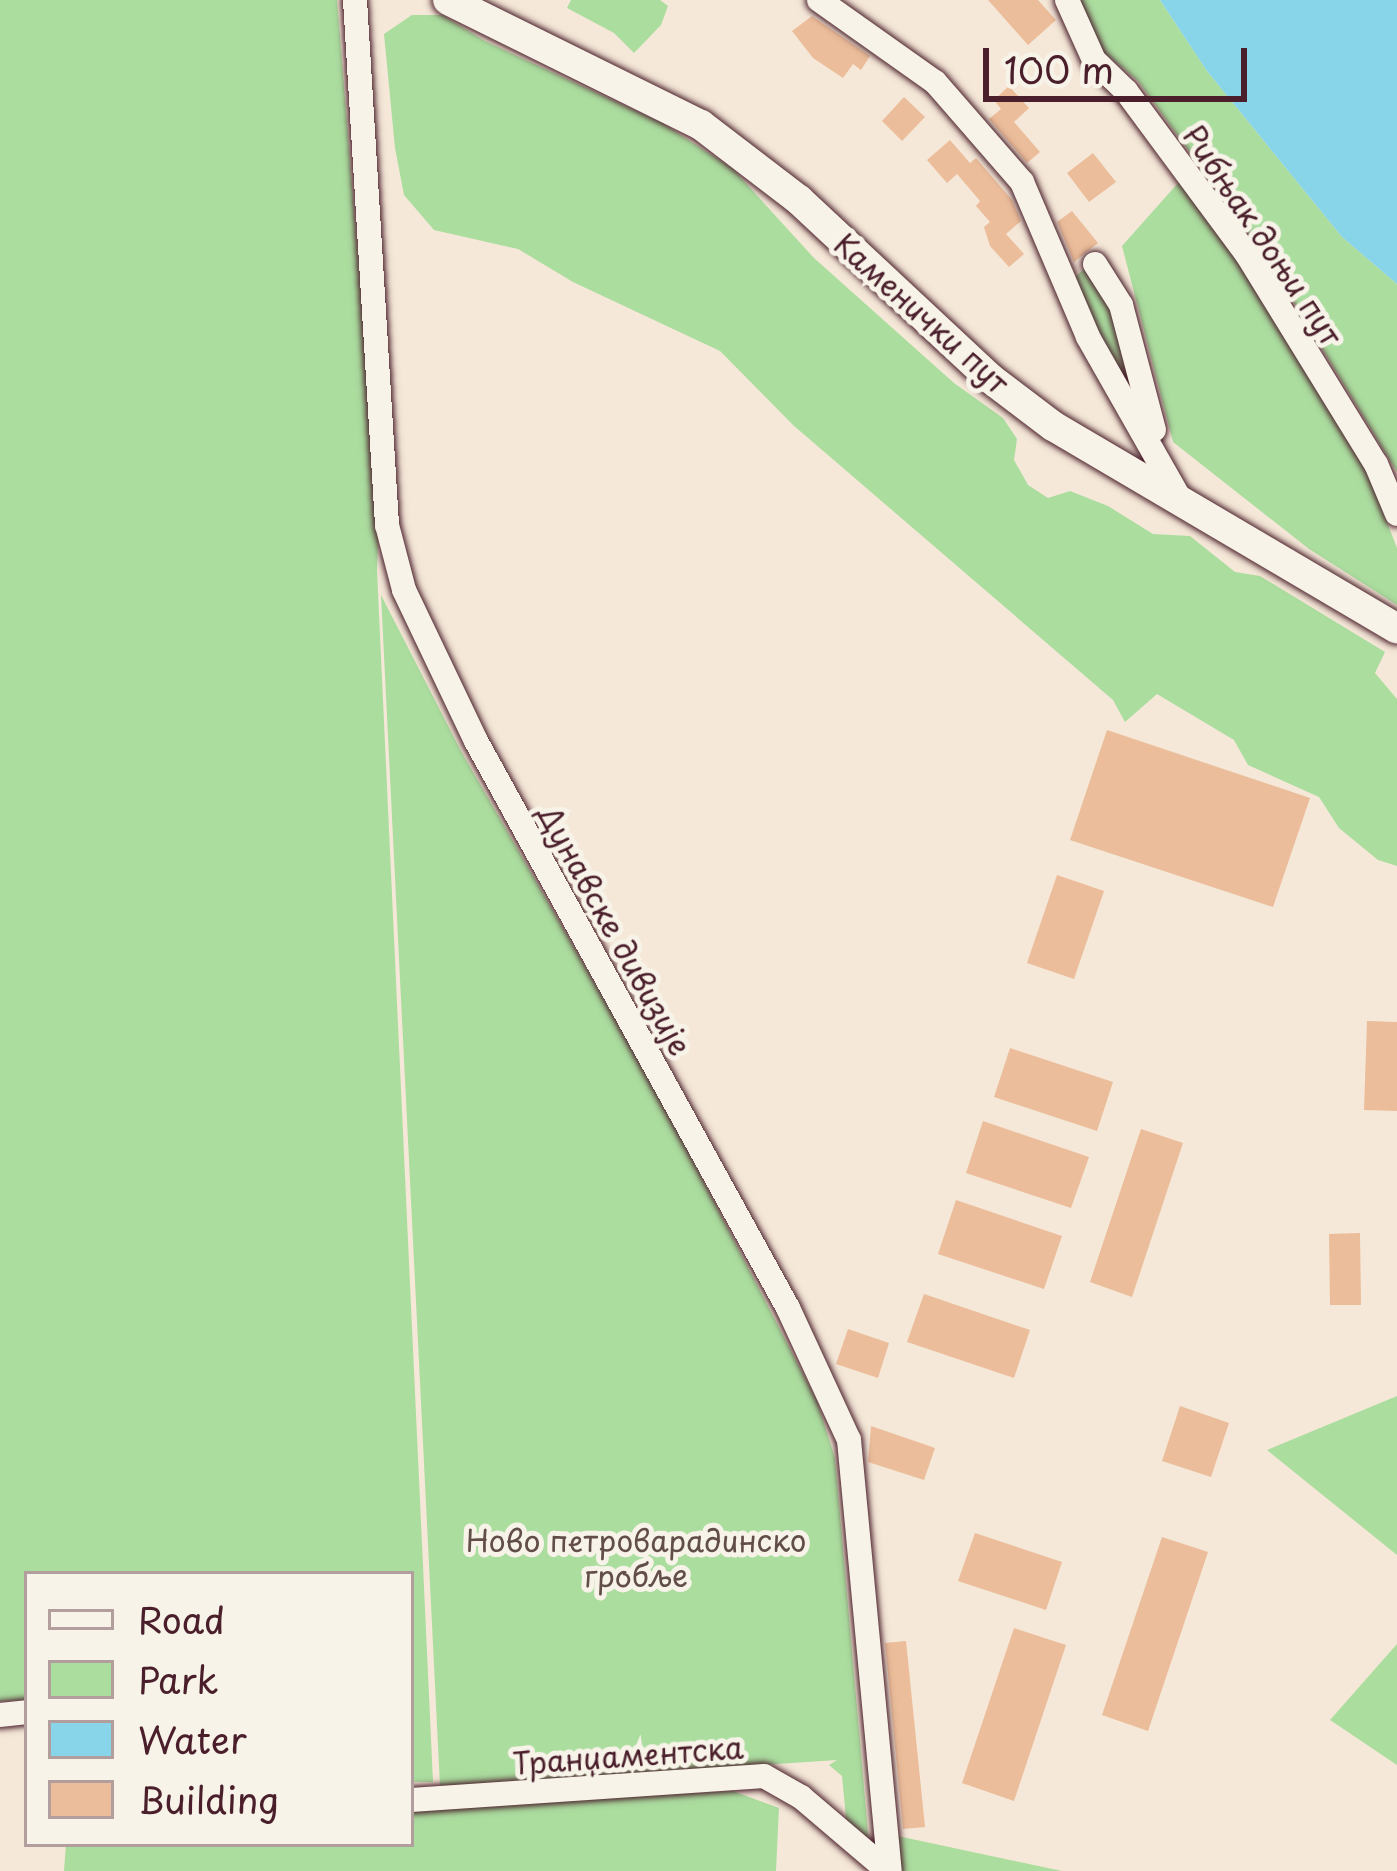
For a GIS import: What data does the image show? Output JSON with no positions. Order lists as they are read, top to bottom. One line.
{"streets":{"main road":["Каменички пут"],"street":["Рибњак доњи пут","Дунавске дивизије","Транџаментска"]},"crossings":[["Дунавске дивизије","Транџаментска"]],"parks":["Ново петроварадинско гробље"],"legend":["Road","Park","Water","Building"],"scale_bar":"100 m"}
